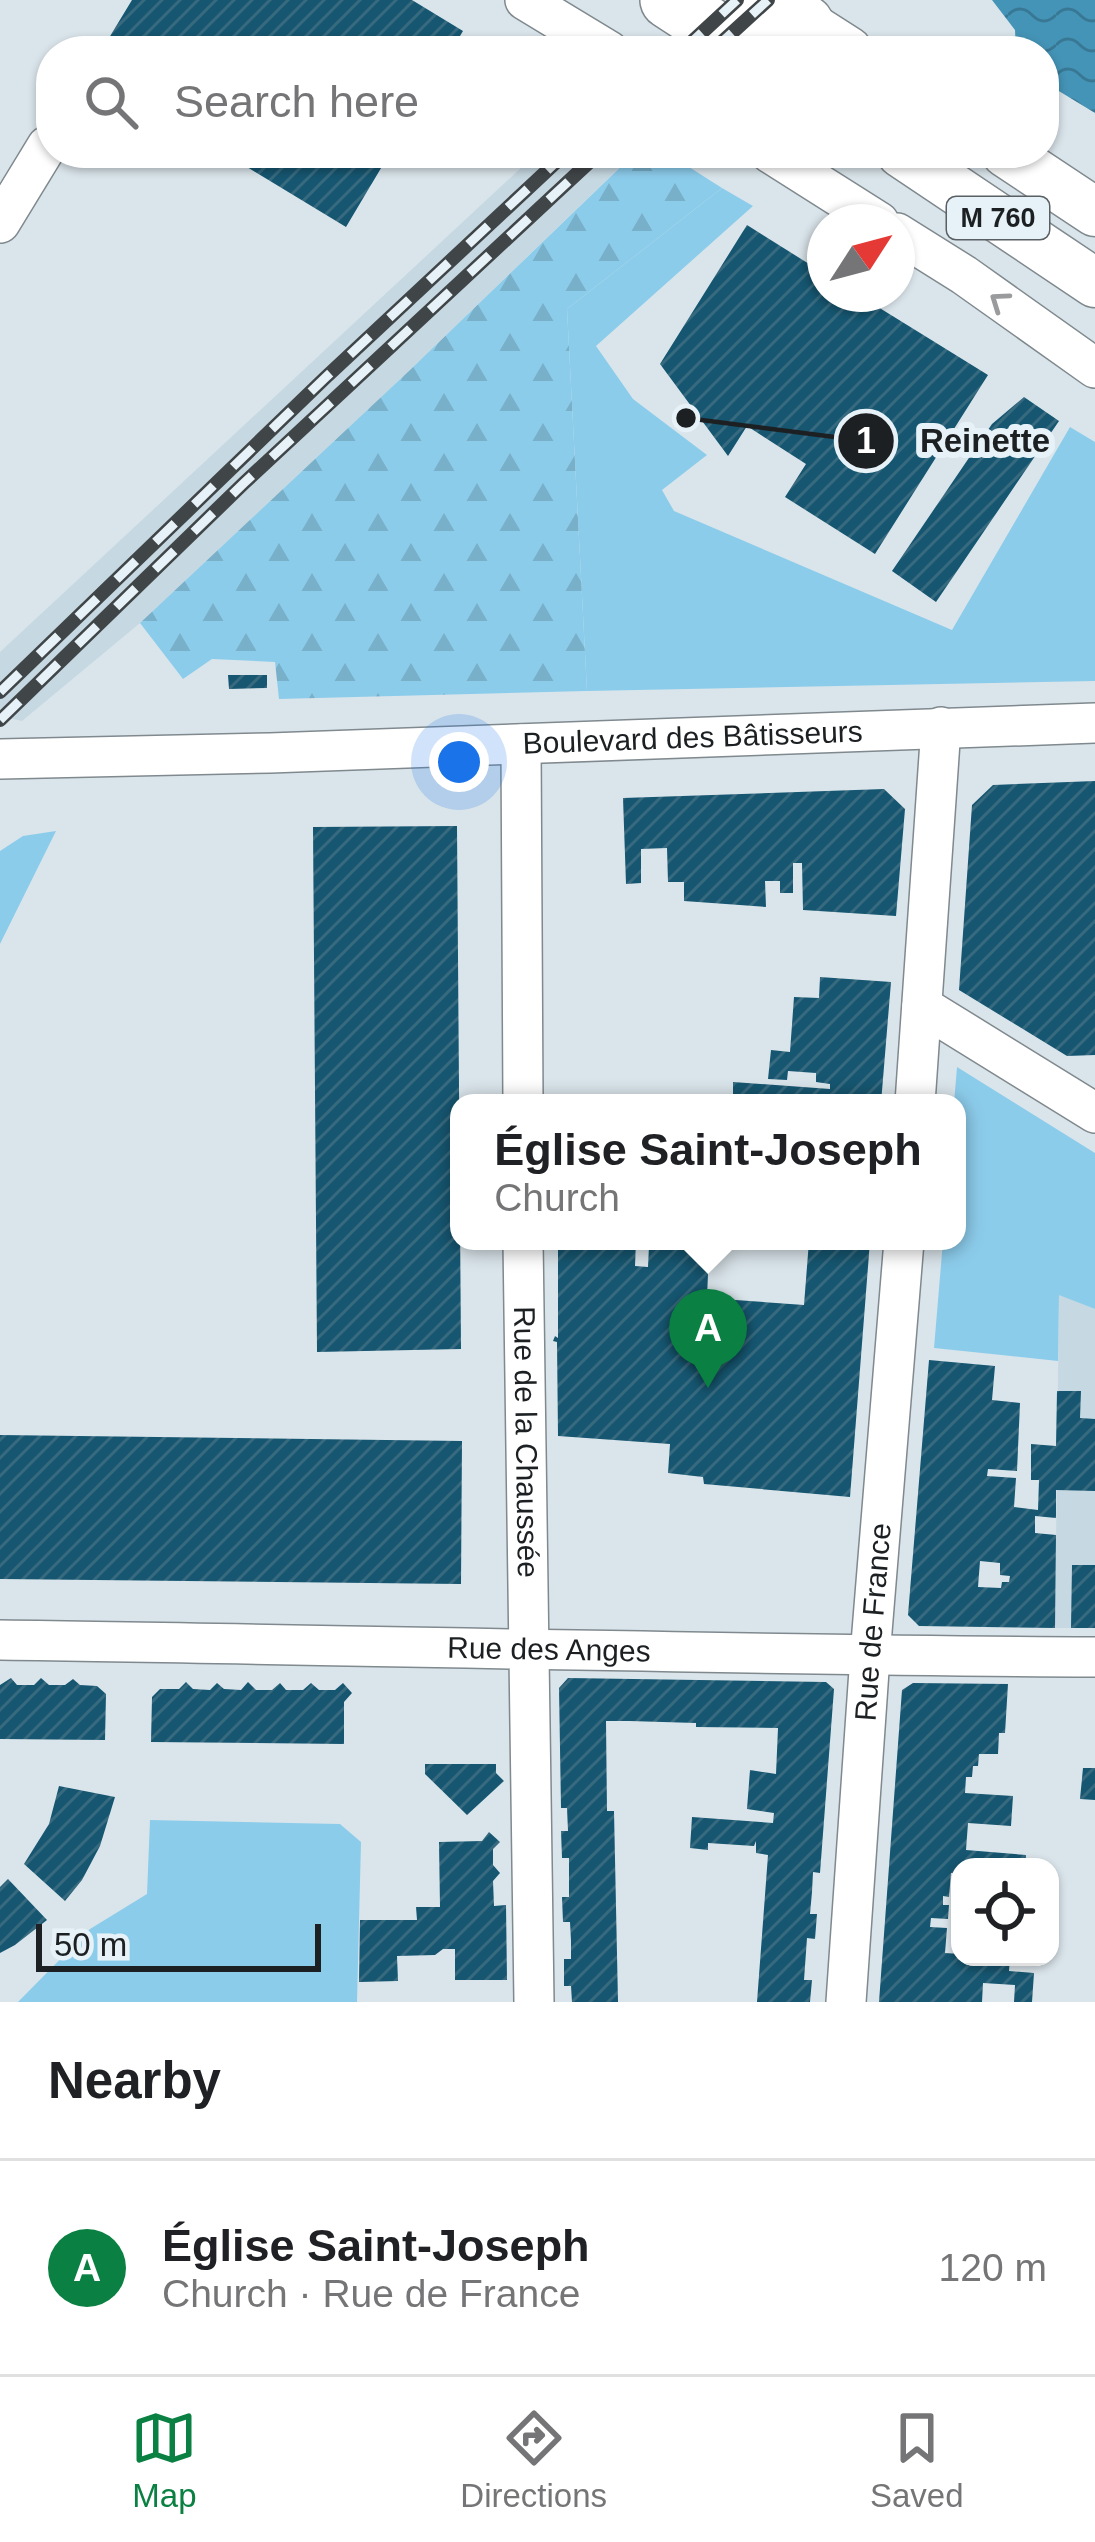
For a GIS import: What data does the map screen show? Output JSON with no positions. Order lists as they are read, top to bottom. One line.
{"streets":{"main road":["M 760"],"street":["Boulevard des Bâtisseurs","Rue de la Chaussée","Rue de France","Rue des Anges"]},"crossings":[["Rue de la Chaussée","Rue des Anges"],["Rue de France","Rue des Anges"]],"places":["Reinette"],"scale_bar":"50 m","north":"top right","page":{"search":"Search here","popup":["Église Saint-Joseph","Church"],"pins":"A","scale":"50 m","heading":"Nearby","list":[{"mark":"A","name":"Église Saint-Joseph","note":"Church · Rue de France","value":"120 m"}],"nav":["Map","Directions","Saved"]}}
